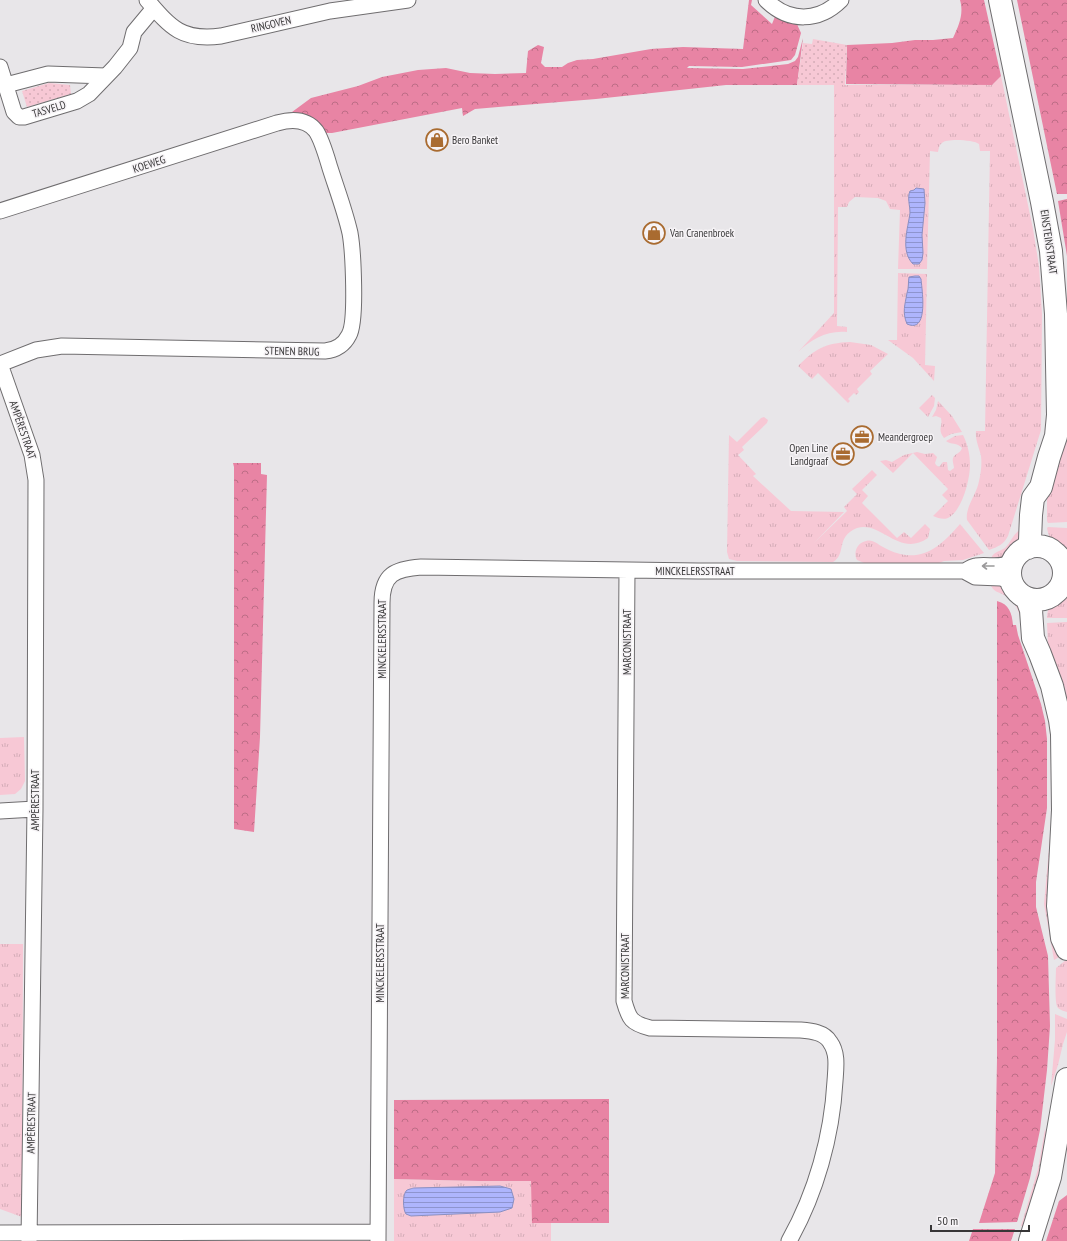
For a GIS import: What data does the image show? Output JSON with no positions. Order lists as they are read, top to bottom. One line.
{"streets":{"street":["RINGOVEN","TASVELD","KOEWEG","EINSTEINSTRAAT","STENEN BRUG","AMPÈRESTRAAT","MINCKELERSSTRAAT","MARCONISTRAAT"]},"crossings":[["RINGOVEN","TASVELD"],["KOEWEG","STENEN BRUG"],["EINSTEINSTRAAT","MINCKELERSSTRAAT"],["STENEN BRUG","AMPÈRESTRAAT"],["MINCKELERSSTRAAT","MARCONISTRAAT"]],"places":{"shop":["Bero Banket","Van Cranenbroek"],"office":["Meandergroep","Open Line Landgraaf"]},"scale_bar":"50 m"}
